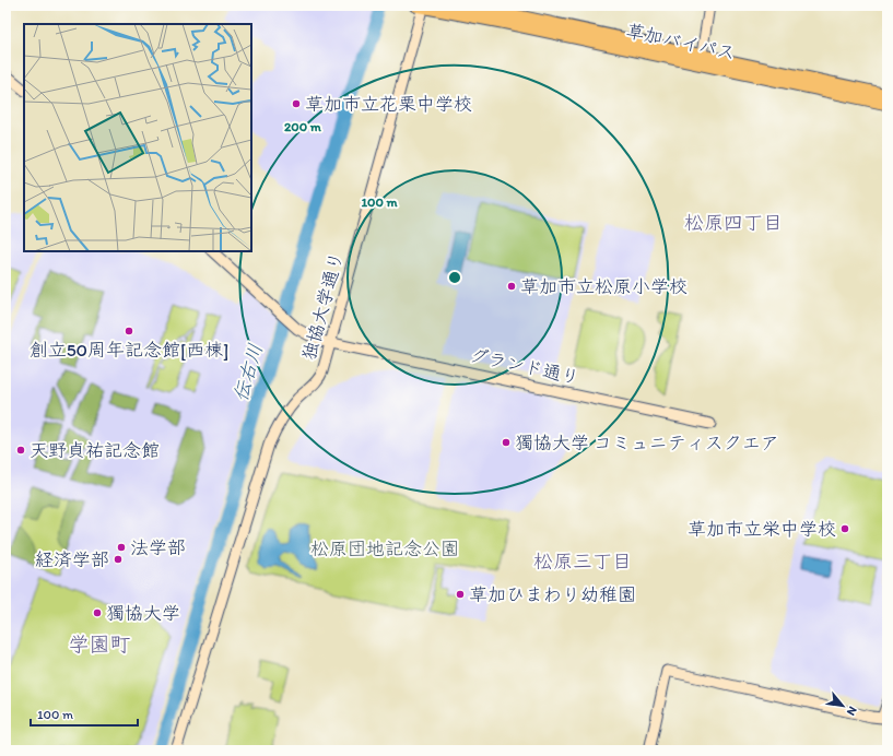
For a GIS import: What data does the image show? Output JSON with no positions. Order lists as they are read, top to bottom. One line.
{"streets":{"highway":["草加バイパス"],"street":["独協大学通り","グランド通り"]},"crossings":[["草加バイパス","独協大学通り"],["独協大学通り","グランド通り"]],"districts":["松原四丁目","松原三丁目","学園町"],"water":["伝右川"],"parks":["松原団地記念公園"],"places":["草加市立花栗中学校","草加市立松原小学校","創立50周年記念館[西棟]","獨協大学 コミュニティスクエア","天野貞祐記念館","草加市立栄中学校","法学部","経済学部","草加ひまわり幼稚園","獨協大学"],"scale_bar":"100 m","north":"bottom right","rings":["200 m","100 m"]}
